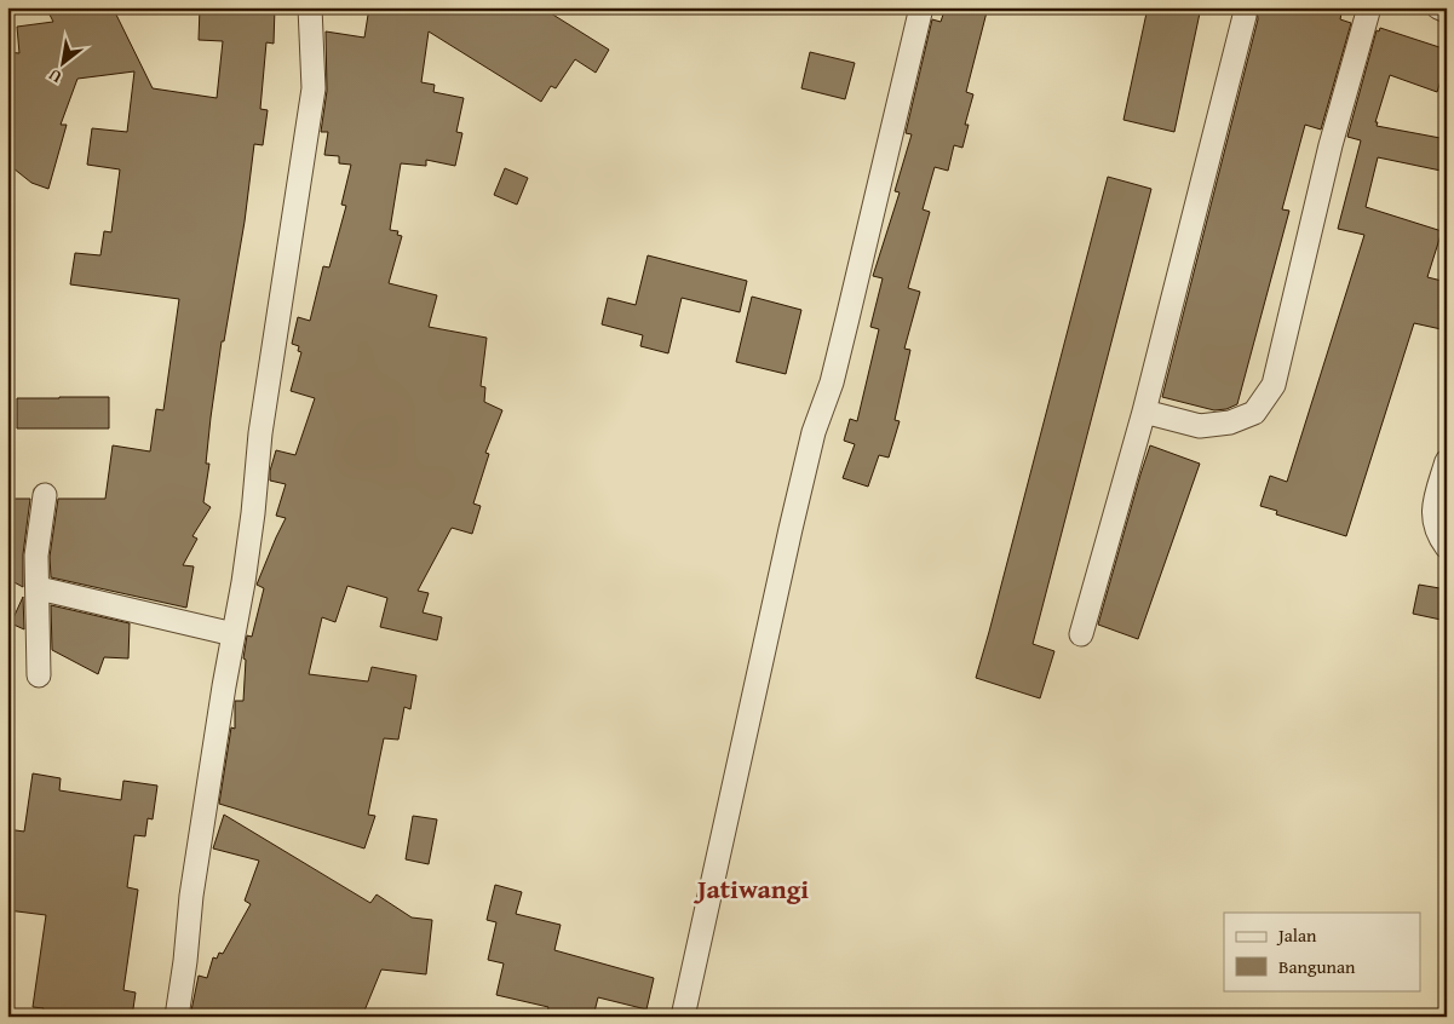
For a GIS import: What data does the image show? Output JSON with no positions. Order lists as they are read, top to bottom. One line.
{"districts":["Jatiwangi"],"legend":["Jalan","Bangunan"],"north":"bottom left"}
